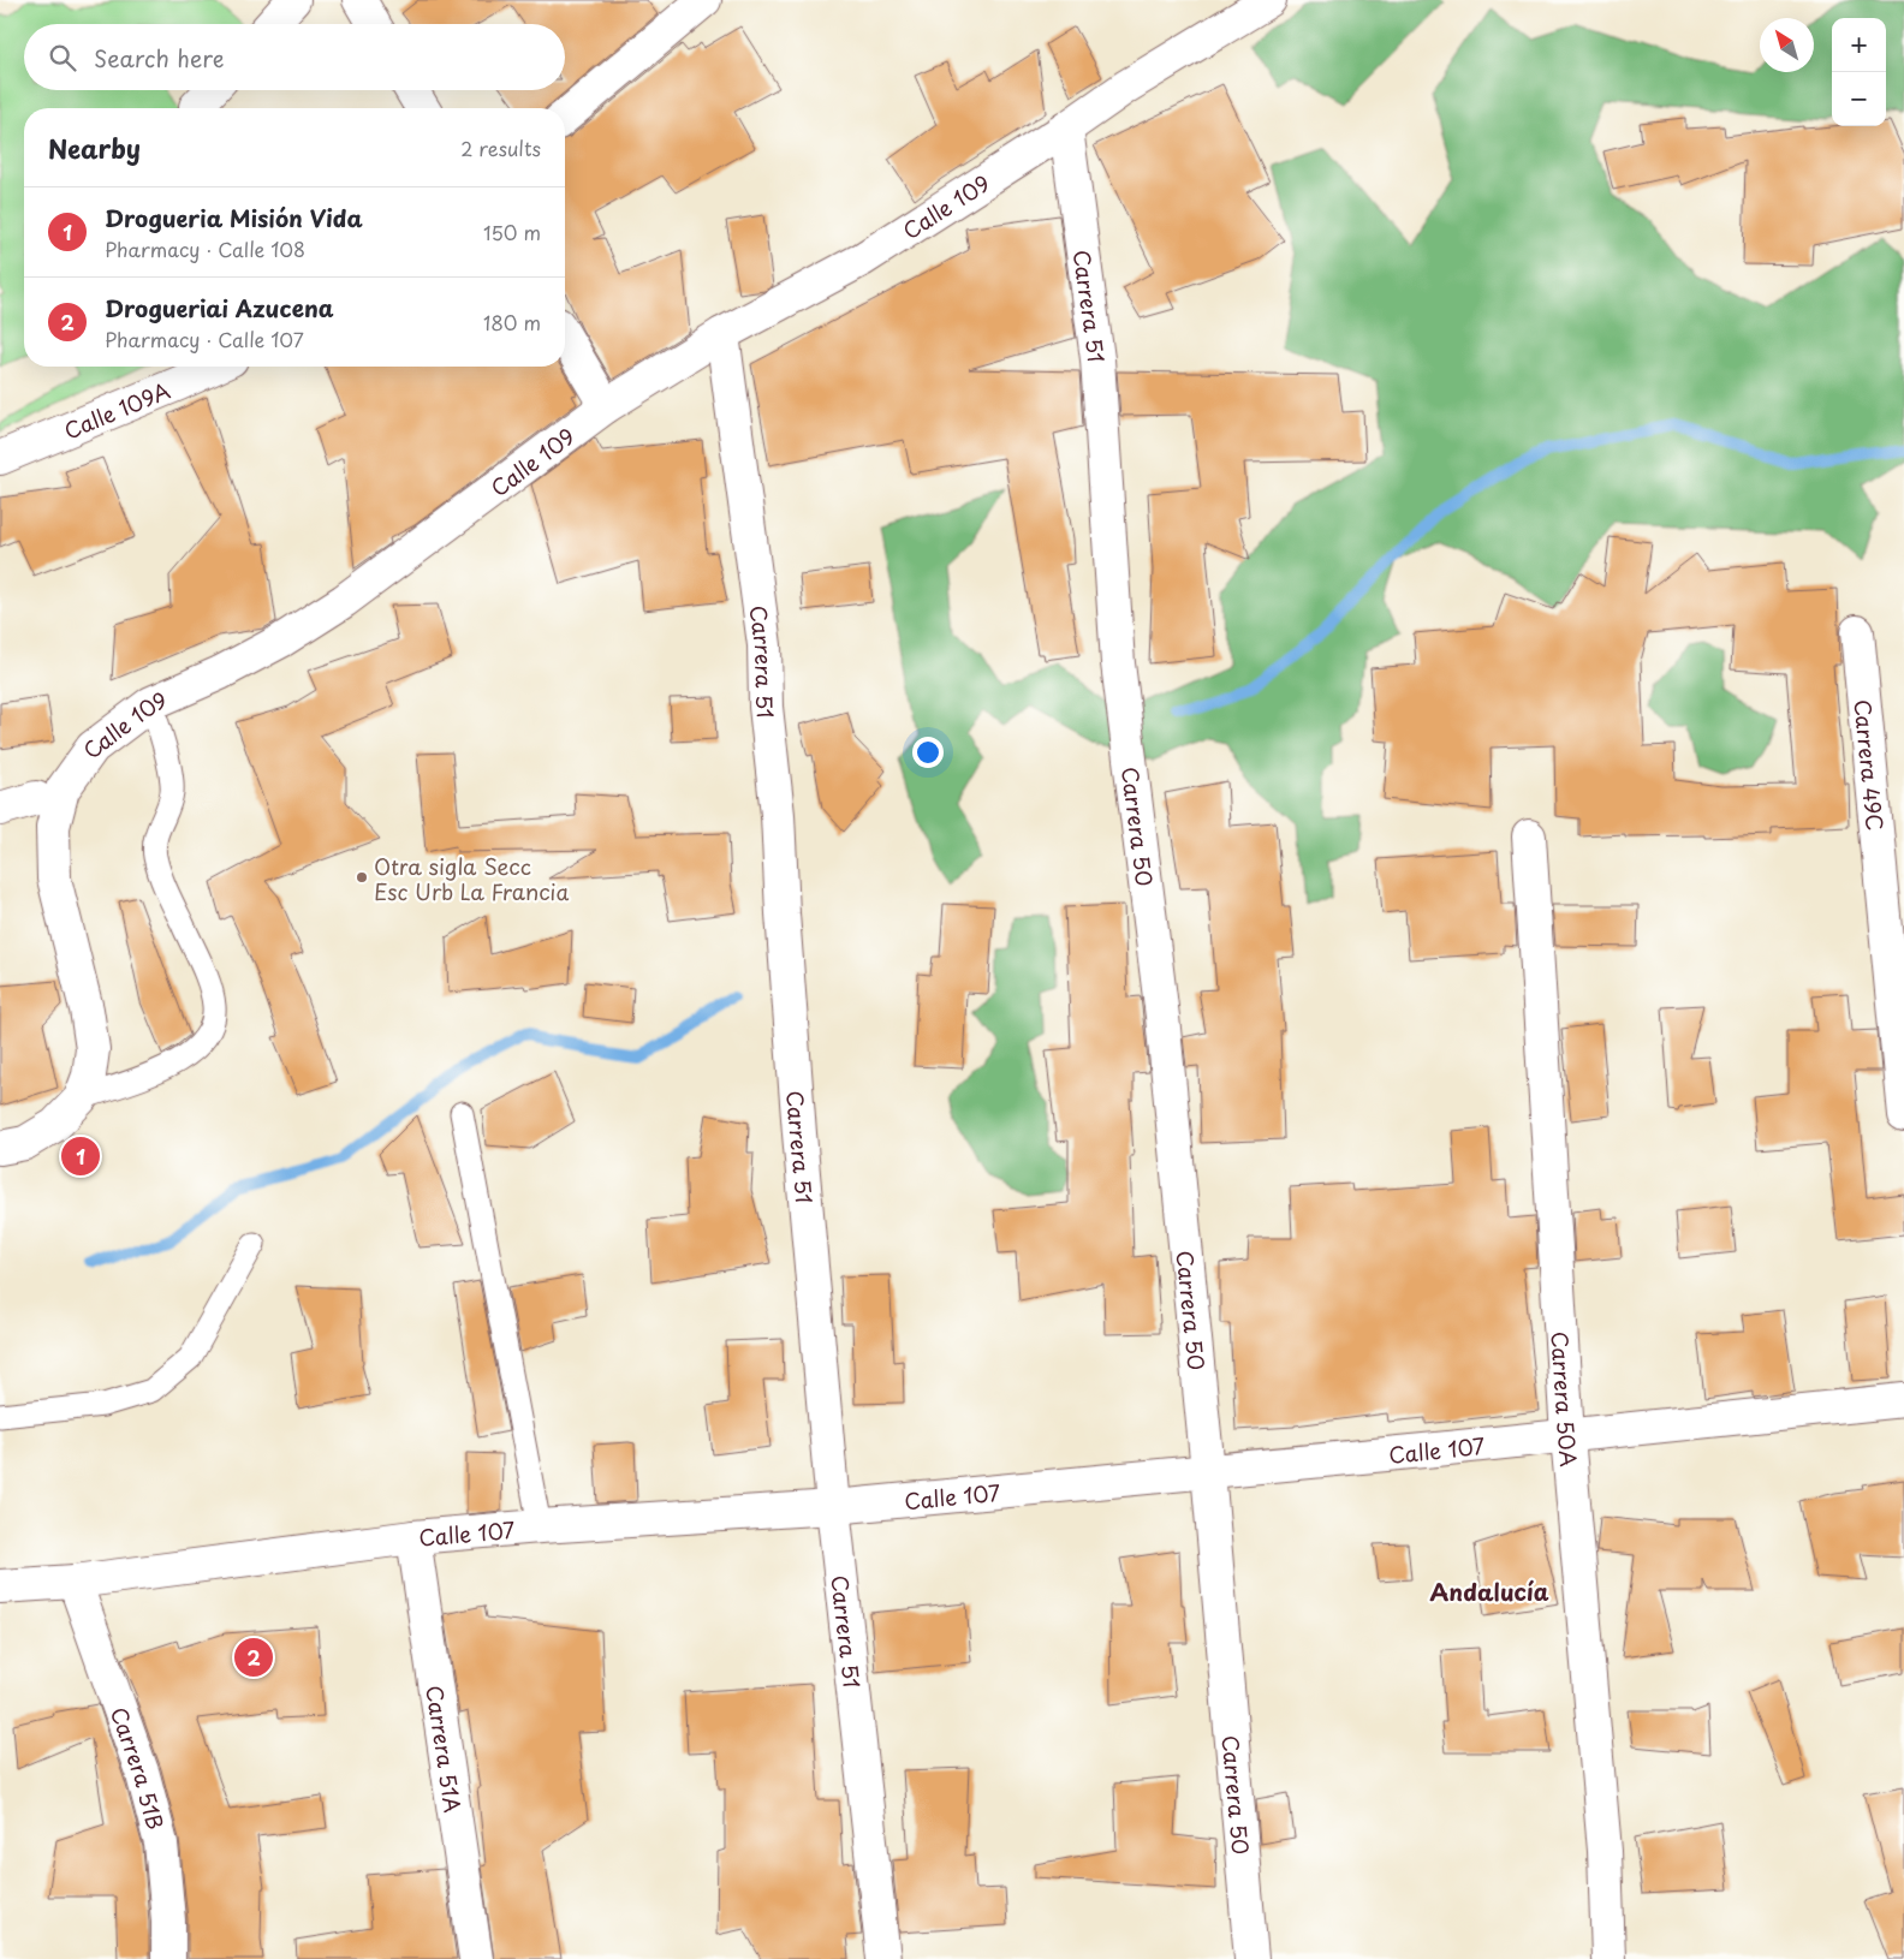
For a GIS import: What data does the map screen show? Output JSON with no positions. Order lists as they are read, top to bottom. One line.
{"streets":{"street":["Calle 109","Carrera 51","Calle 109A","Carrera 49C","Carrera 50","Carrera 50A","Calle 107","Carrera 51A","Carrera 51B"]},"crossings":[["Calle 109","Carrera 51"],["Carrera 51","Carrera 50"],["Carrera 51","Calle 107"],["Carrera 50","Calle 107"],["Carrera 50A","Calle 107"],["Calle 107","Carrera 51A"],["Calle 107","Carrera 51B"]],"districts":["Andalucía"],"places":["Otra sigla Secc Esc Urb La Francia"],"north":"top left","page":{"map_buttons":["+","−"],"search":"Search here","heading":["Nearby","2 results"],"list":[{"mark":"1","name":"Drogueria Misión Vida","note":"Pharmacy · Calle 108","value":"150 m"},{"mark":"2","name":"Drogueriai Azucena","note":"Pharmacy · Calle 107","value":"180 m"}],"pins":["1","2"]}}
